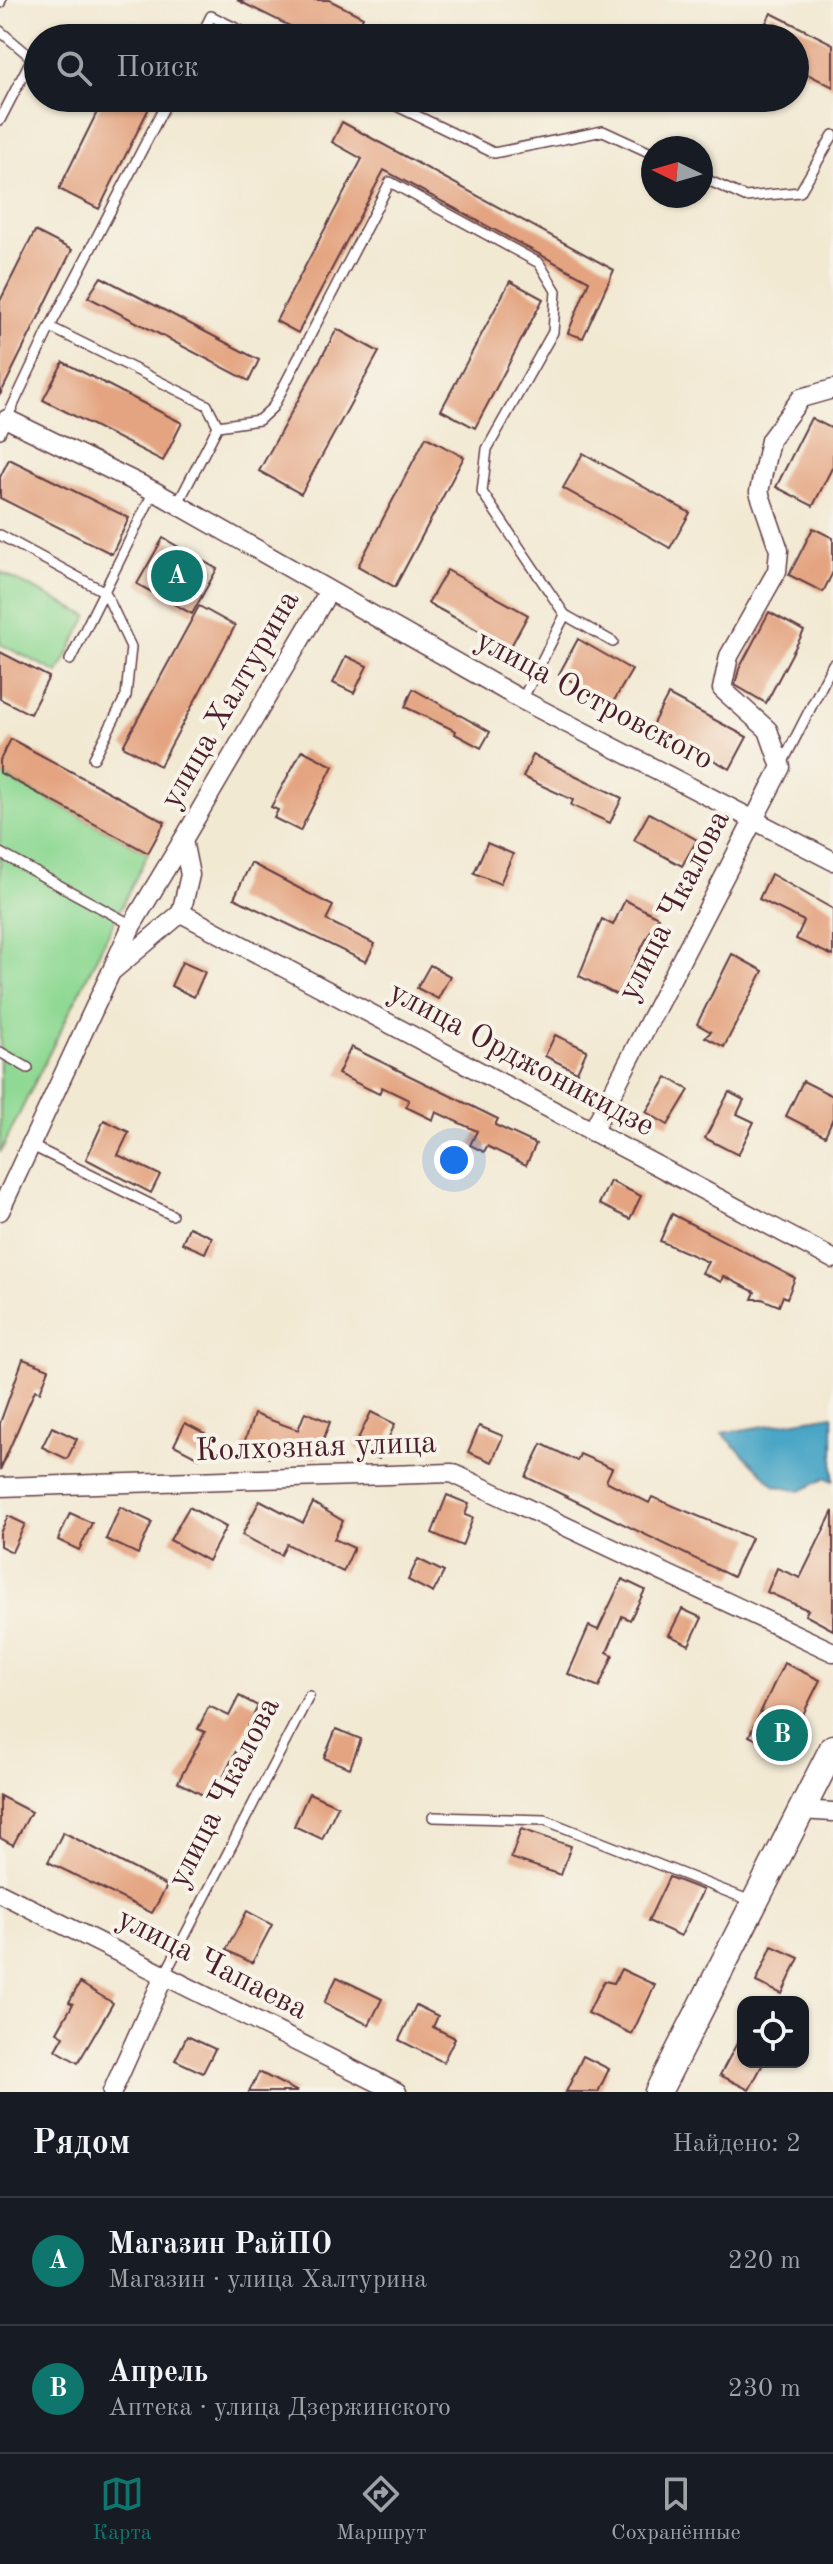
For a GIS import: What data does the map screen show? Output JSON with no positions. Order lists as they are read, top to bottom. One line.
{"streets":{"street":["улица Халтурина","улица Островского","улица Чкалова","улица Орджоникидзе","Колхозная улица","улица Чапаева"]},"crossings":[["улица Халтурина","улица Островского"],["улица Халтурина","улица Орджоникидзе"],["улица Островского","улица Чкалова"],["улица Чкалова","улица Орджоникидзе"],["улица Чкалова","улица Чапаева"]],"north":"left","page":{"search":"Поиск","pins":["A","B"],"heading":["Рядом","Найдено: 2"],"list":[{"mark":"A","name":"Магазин РайПО","note":"Магазин · улица Халтурина","value":"220 m"},{"mark":"B","name":"Апрель","note":"Аптека · улица Дзержинского","value":"230 m"}],"nav":["Карта","Маршрут","Сохранённые"]}}
